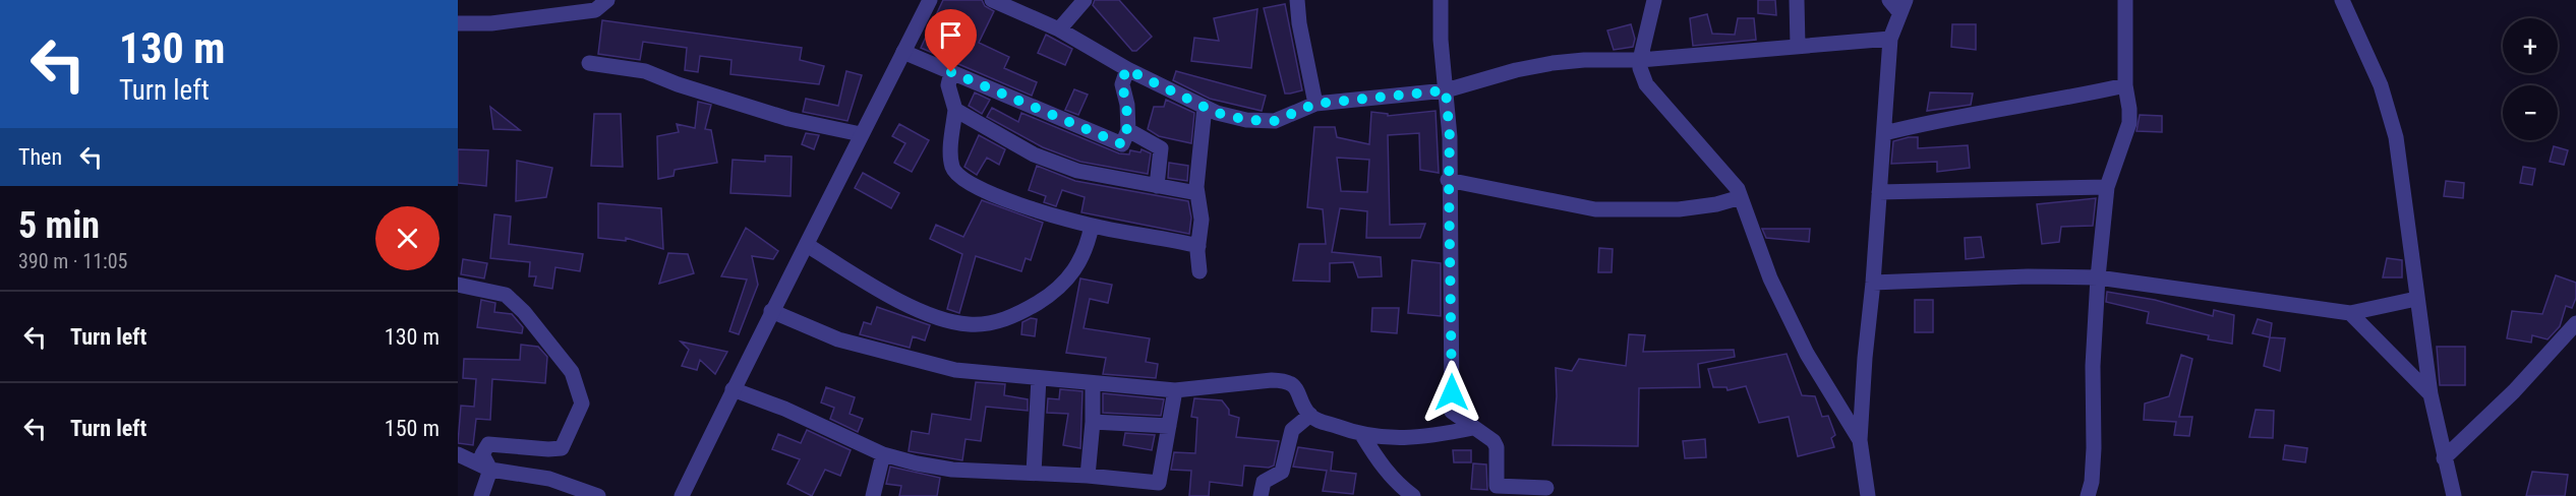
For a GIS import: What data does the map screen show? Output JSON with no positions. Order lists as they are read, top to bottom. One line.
{"page":{"turn":["130 m","Turn left"],"map_buttons":["+","−"],"then":"Then","heading":["5 min","390 m · 11:05"],"list":[{"name":"Turn left","value":"130 m"},{"name":"Turn left","value":"150 m"}]}}
